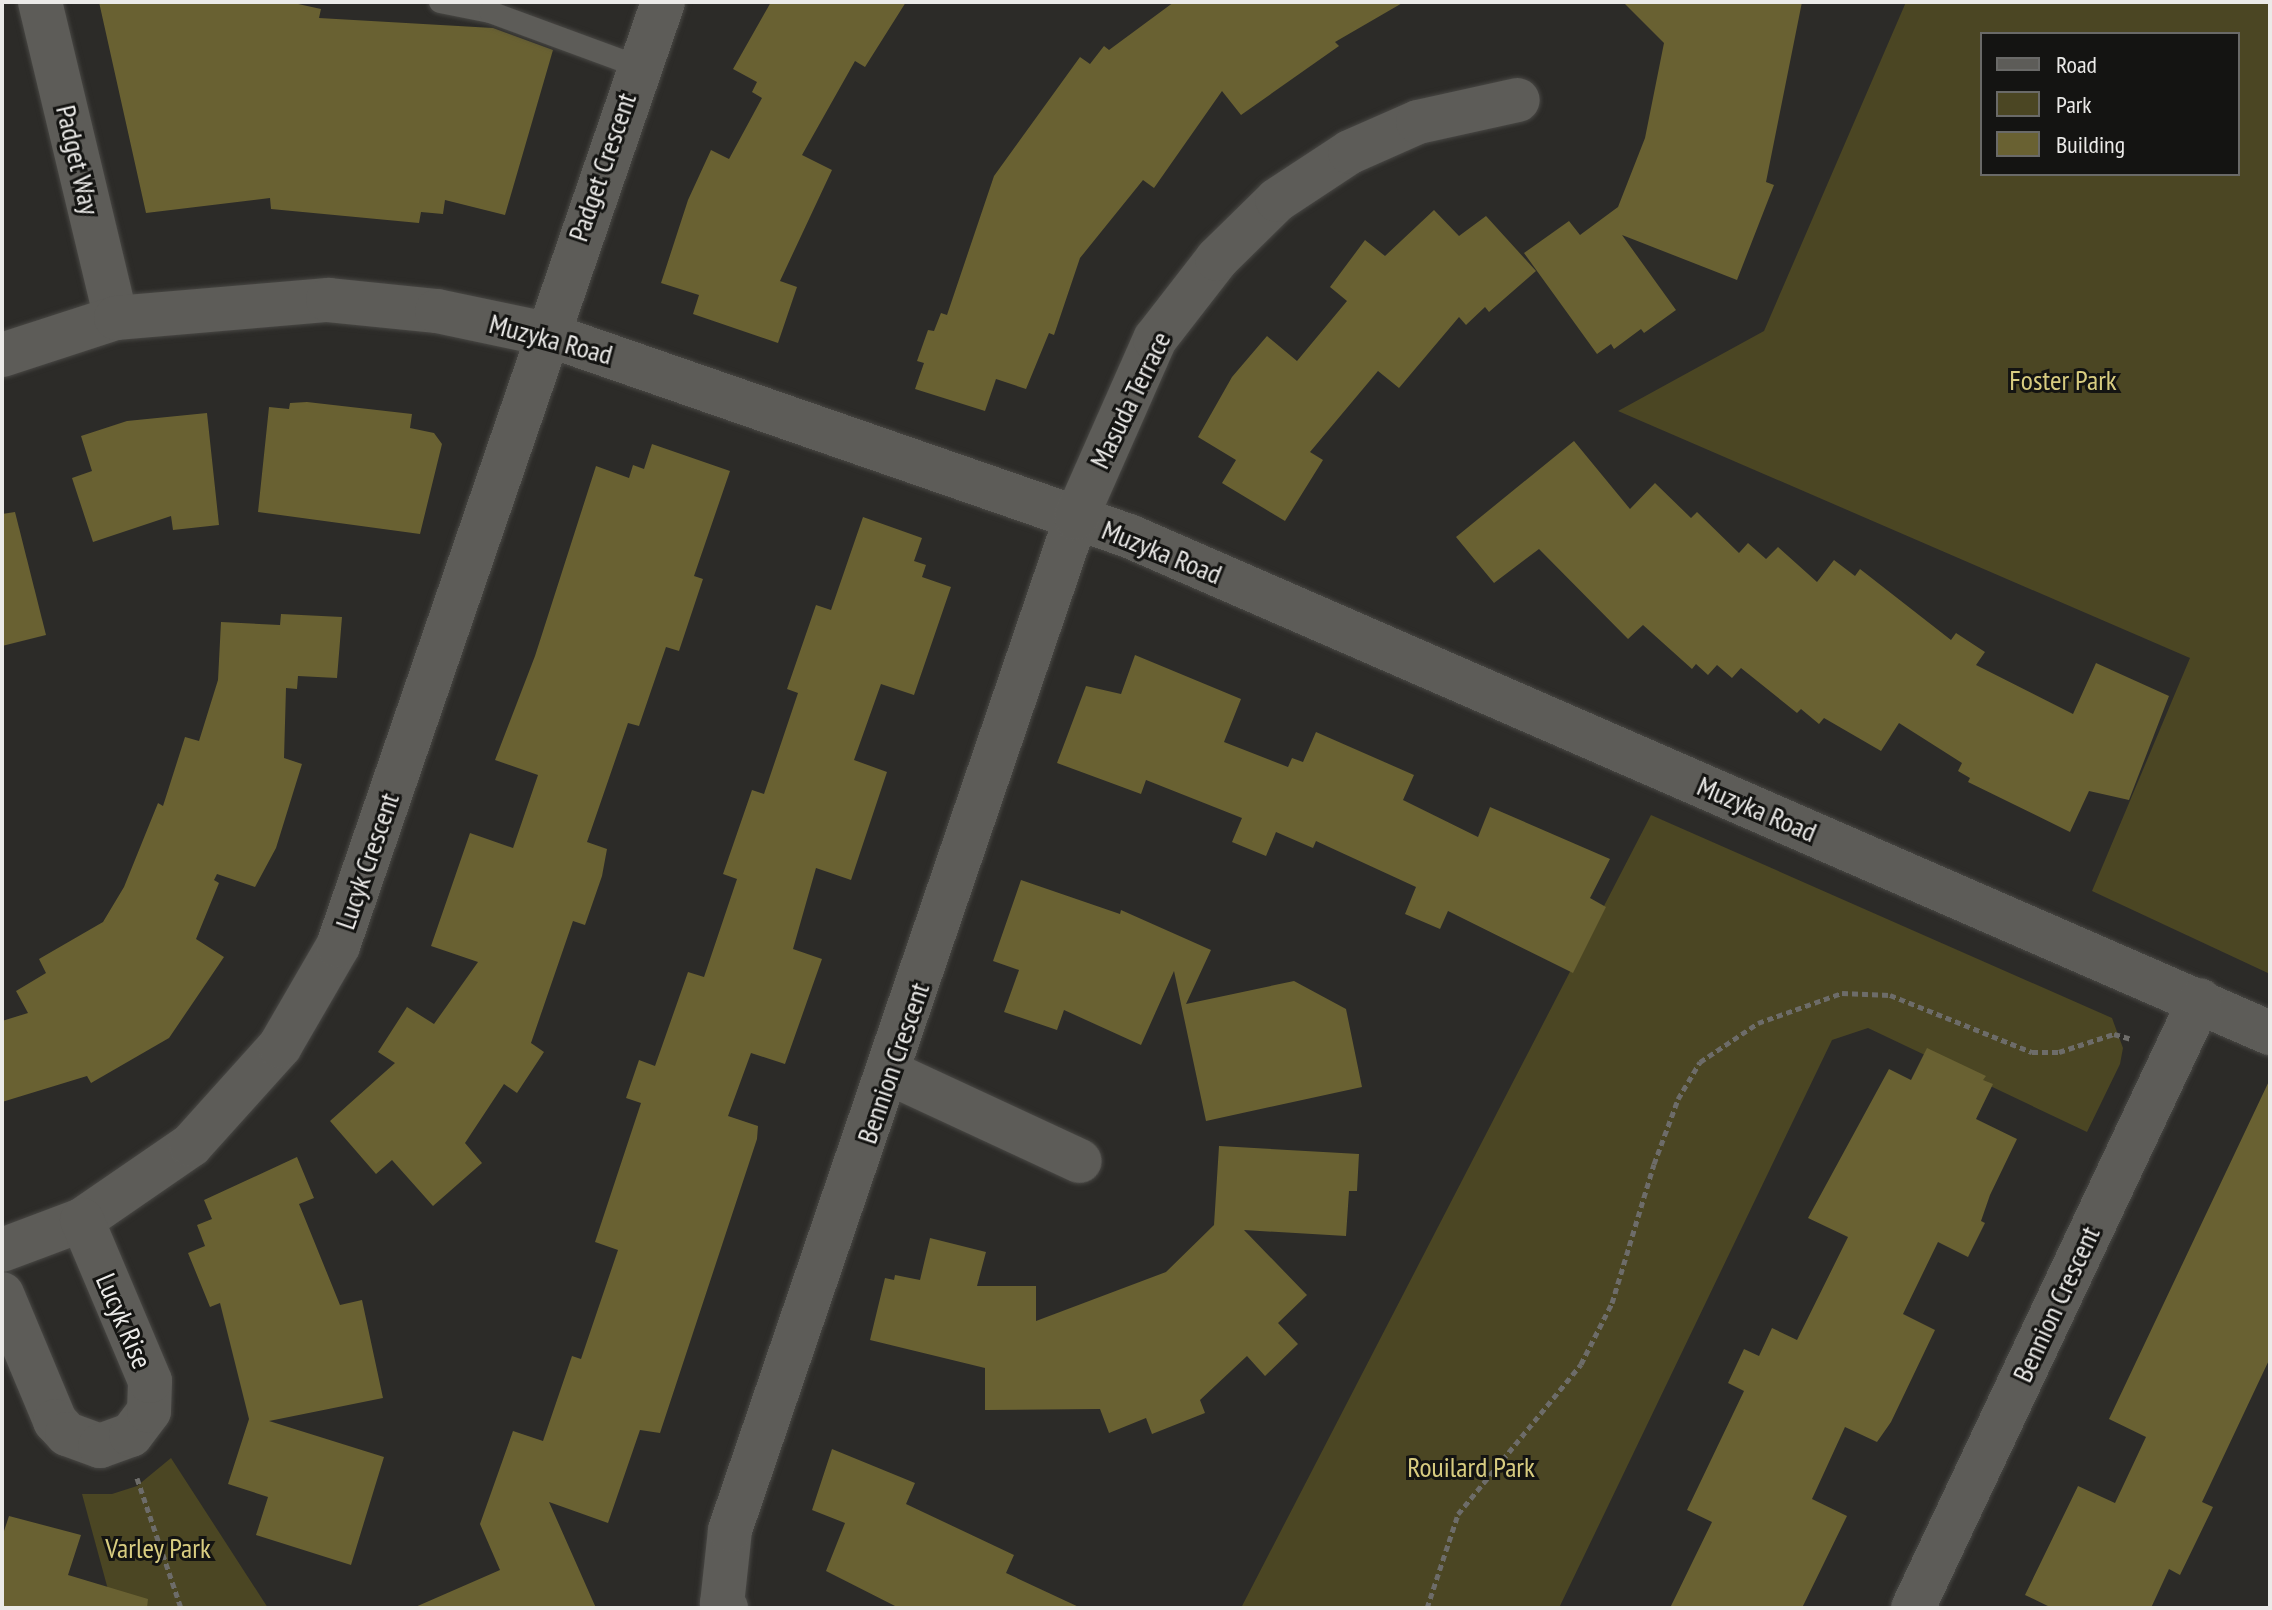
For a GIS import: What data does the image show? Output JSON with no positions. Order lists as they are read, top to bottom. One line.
{"streets":{"street":["Padget Way","Padget Crescent","Muzyka Road","Masuda Terrace","Lucyk Crescent","Bennion Crescent","Lucyk Rise"]},"crossings":[["Padget Way","Muzyka Road"],["Padget Crescent","Muzyka Road"],["Padget Crescent","Lucyk Crescent"],["Muzyka Road","Masuda Terrace"],["Muzyka Road","Lucyk Crescent"],["Muzyka Road","Bennion Crescent"],["Masuda Terrace","Bennion Crescent"],["Lucyk Crescent","Lucyk Rise"]],"parks":["Foster Park","Rouilard Park","Varley Park"],"legend":["Road","Park","Building"]}
